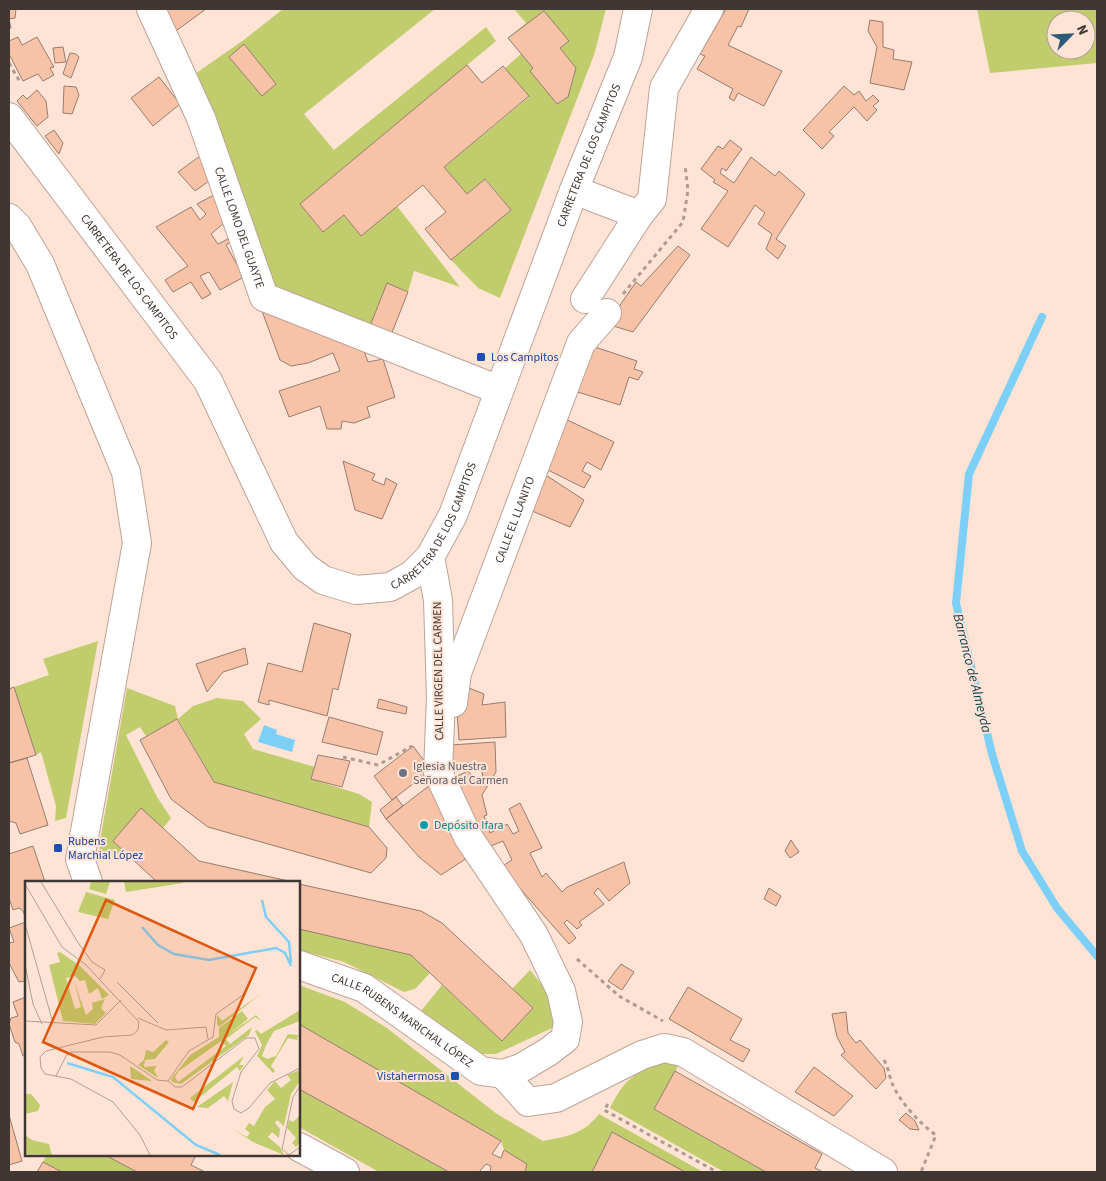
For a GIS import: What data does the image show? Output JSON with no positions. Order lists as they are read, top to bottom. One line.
{"streets":{"street":["CARRETERA DE LOS CAMPITOS","CALLE LOMO DEL GUAYTE","CALLE EL LLANITO","CALLE VIRGEN DEL CARMEN","CALLE RUBENS MARICHAL LÓPEZ"]},"crossings":[["CARRETERA DE LOS CAMPITOS","CALLE LOMO DEL GUAYTE"],["CARRETERA DE LOS CAMPITOS","CALLE VIRGEN DEL CARMEN"],["CALLE EL LLANITO","CALLE VIRGEN DEL CARMEN"],["CALLE VIRGEN DEL CARMEN","CALLE RUBENS MARICHAL LÓPEZ"]],"water":["Barranco de Almeyda"],"places":{"transit":["Los Campitos","Rubens Marchial López","Vistahermosa"],"other":["Iglesia Nuestra Señora del Carmen","Depósito Ifara"]},"north":"top right"}
